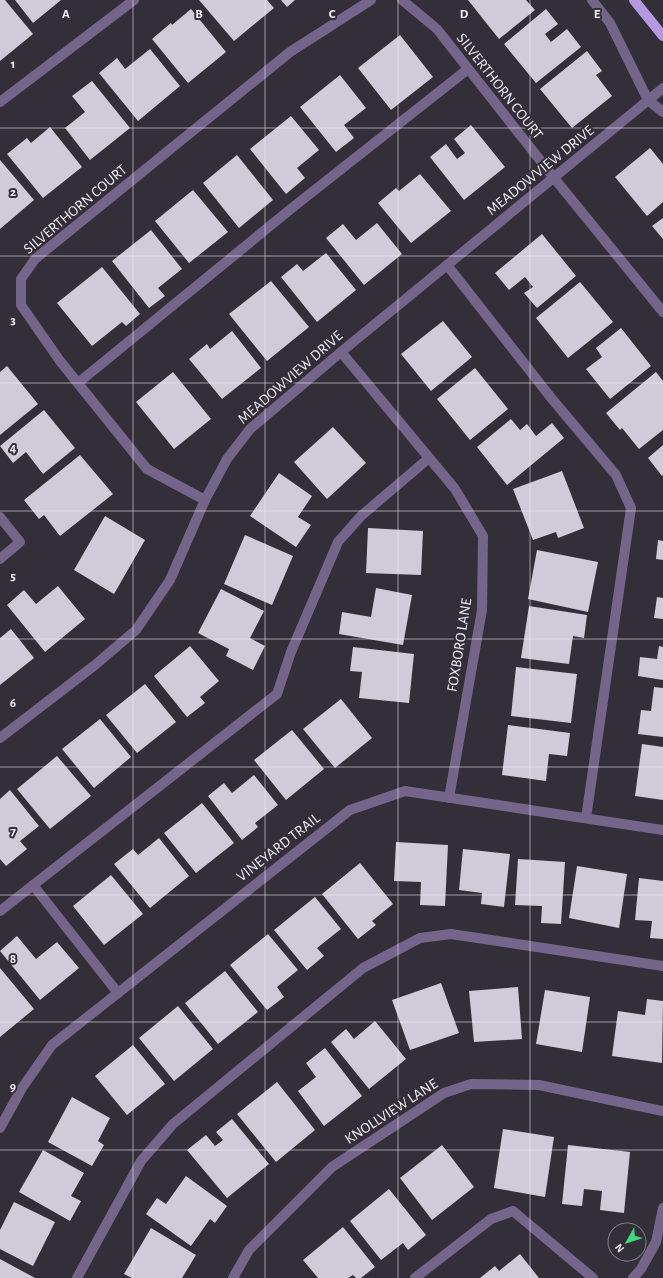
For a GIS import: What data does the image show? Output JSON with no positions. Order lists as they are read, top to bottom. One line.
{"streets":{"street":["SILVERTHORN COURT","MEADOWVIEW DRIVE","FOXBORO LANE","VINEYARD TRAIL","KNOLLVIEW LANE"]},"crossings":[["SILVERTHORN COURT","MEADOWVIEW DRIVE"],["MEADOWVIEW DRIVE","FOXBORO LANE"],["FOXBORO LANE","VINEYARD TRAIL"]],"north":"bottom left","grid":{"columns":["A","B","C","D","E"],"rows":["1","2","3","4","5","6","7","8","9"]}}
